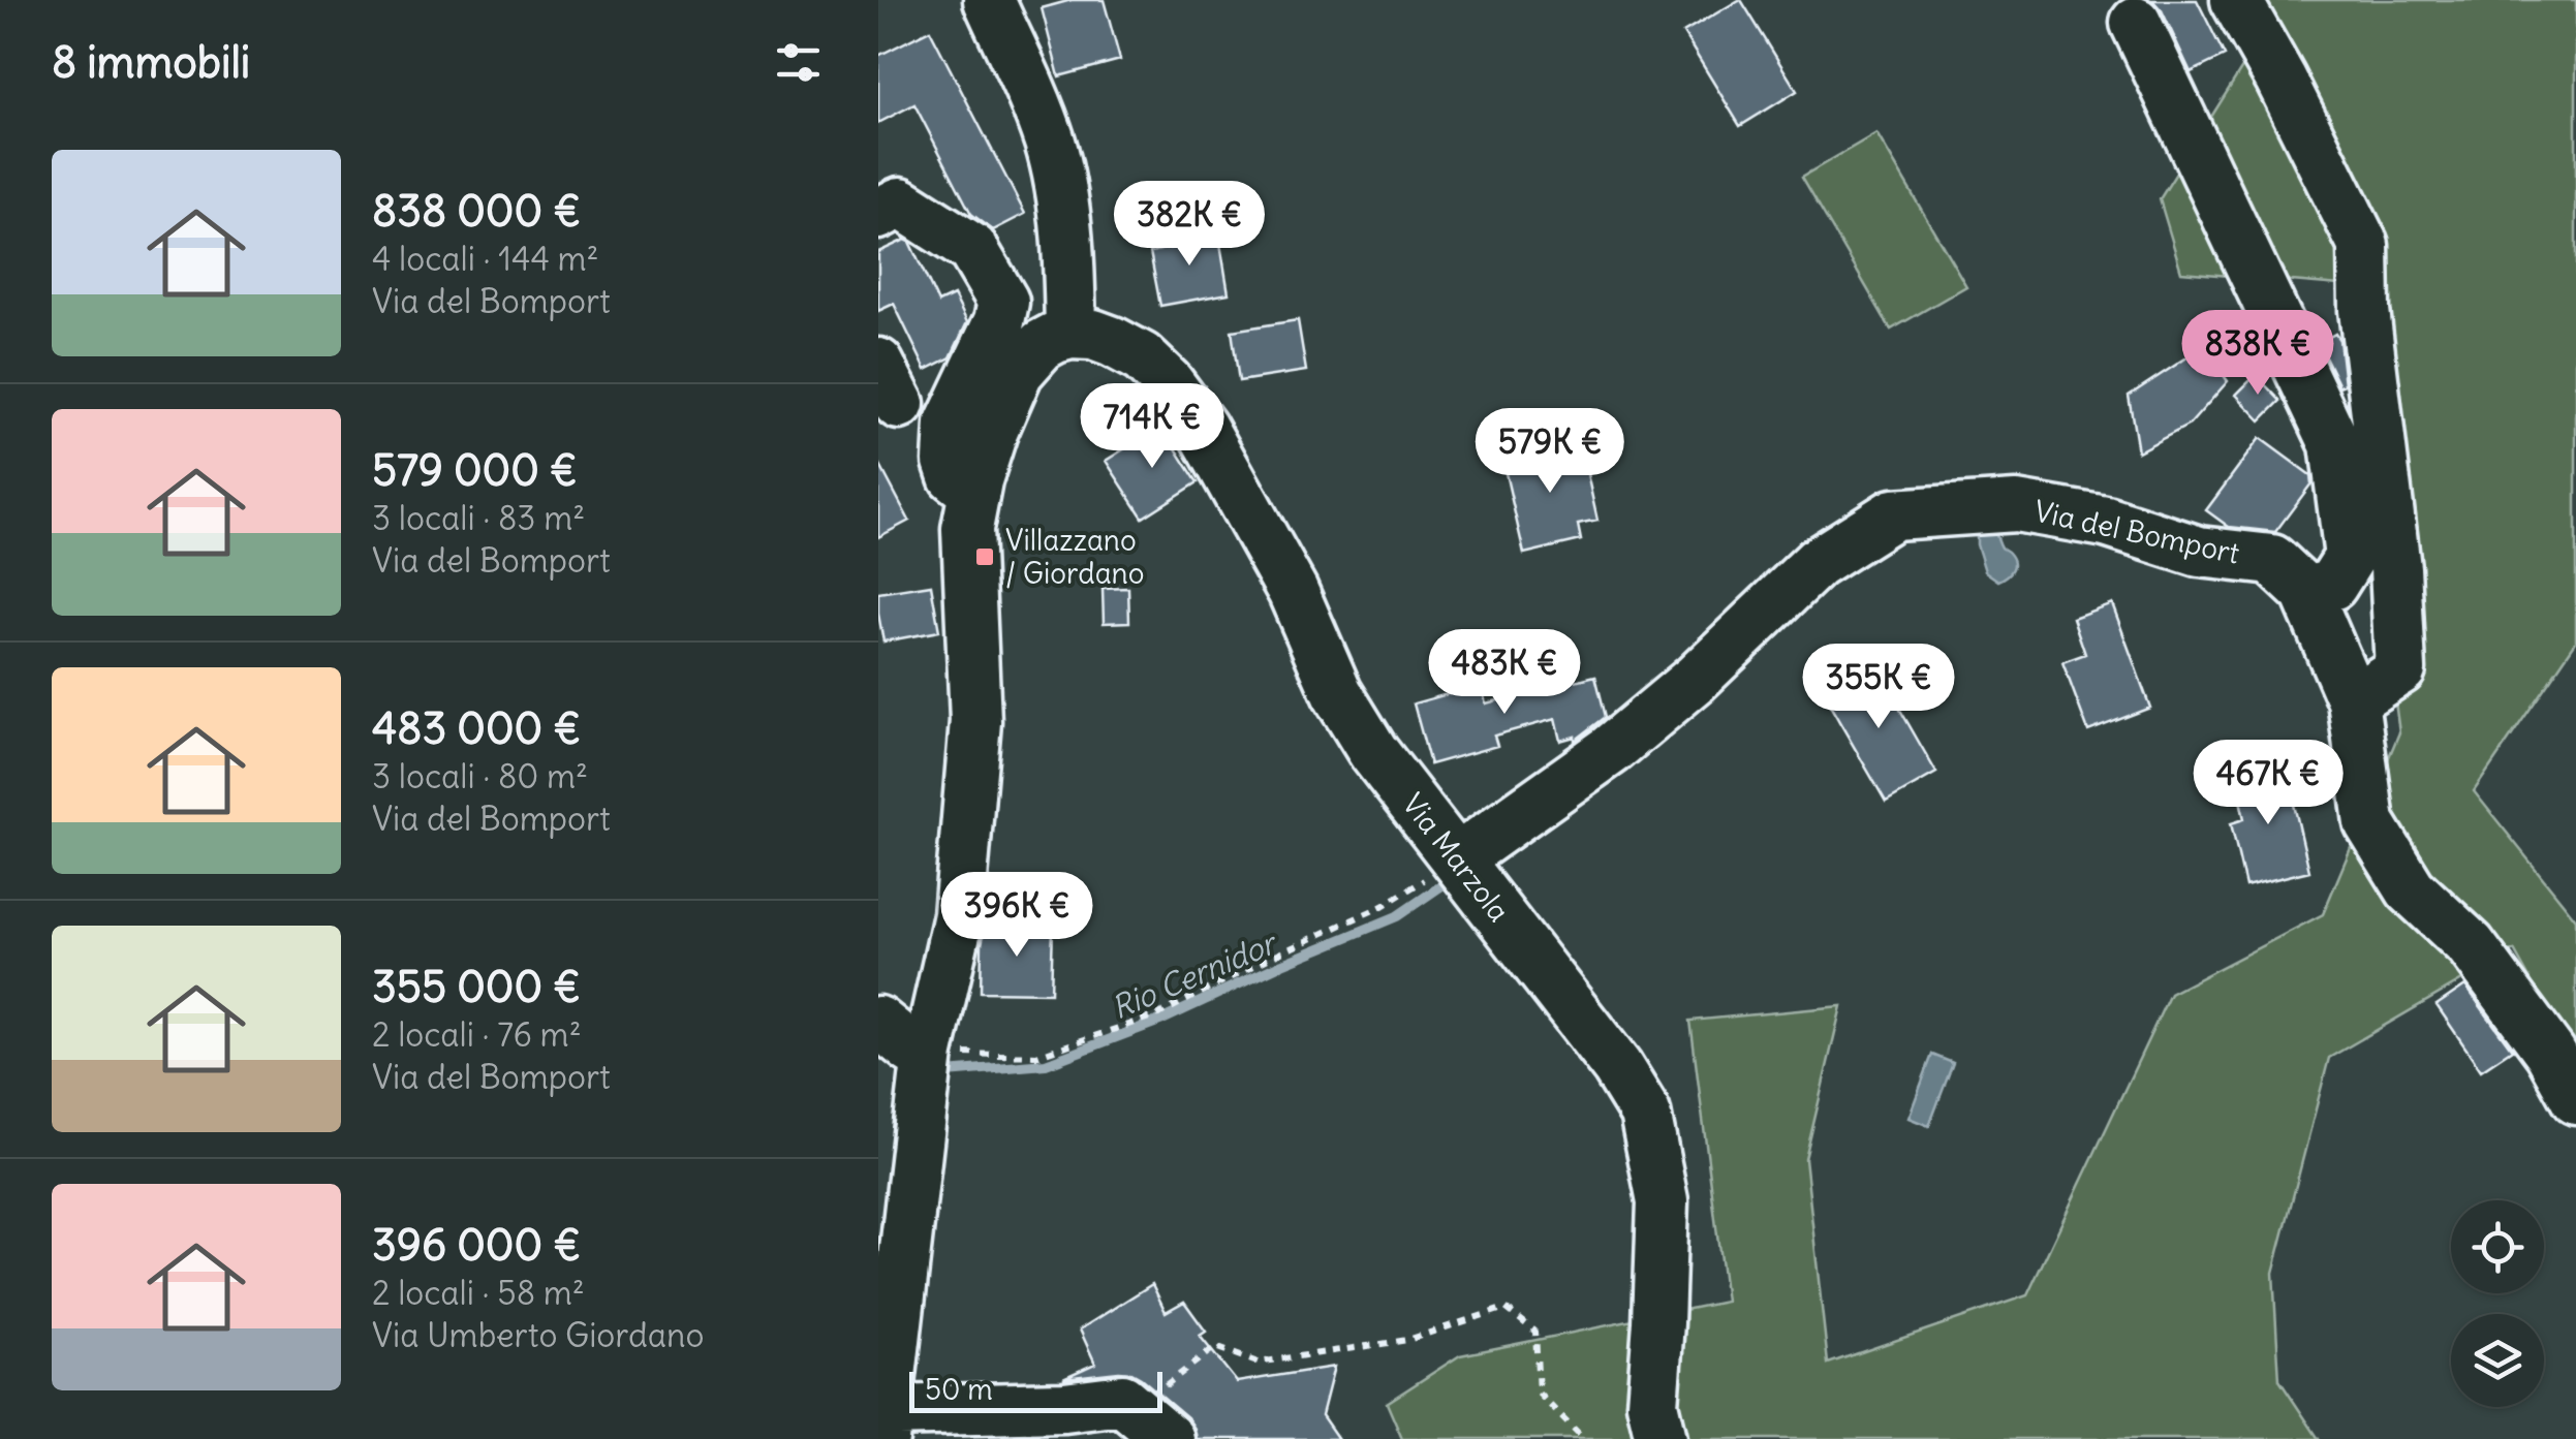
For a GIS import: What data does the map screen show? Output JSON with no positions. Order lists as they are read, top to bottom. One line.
{"streets":{"street":["Via del Bomport","Via Marzola"]},"crossings":[["Via del Bomport","Via Marzola"]],"water":["Rio Cernidor"],"places":{"transit":["Villazzano / Giordano"]},"scale_bar":"50 m","page":{"heading":"8 immobili","list":[{"name":"838 000 €","note":"4 locali · 144 m² · Via del Bomport"},{"name":"579 000 €","note":"3 locali · 83 m² · Via del Bomport"},{"name":"483 000 €","note":"3 locali · 80 m² · Via del Bomport"},{"name":"355 000 €","note":"2 locali · 76 m² · Via del Bomport"},{"name":"396 000 €","note":"2 locali · 58 m² · Via Umberto Giordano"}],"price":["382K €","838K €","714K €","579K €","483K €","355K €","467K €","396K €"],"scale":"50 m"}}
